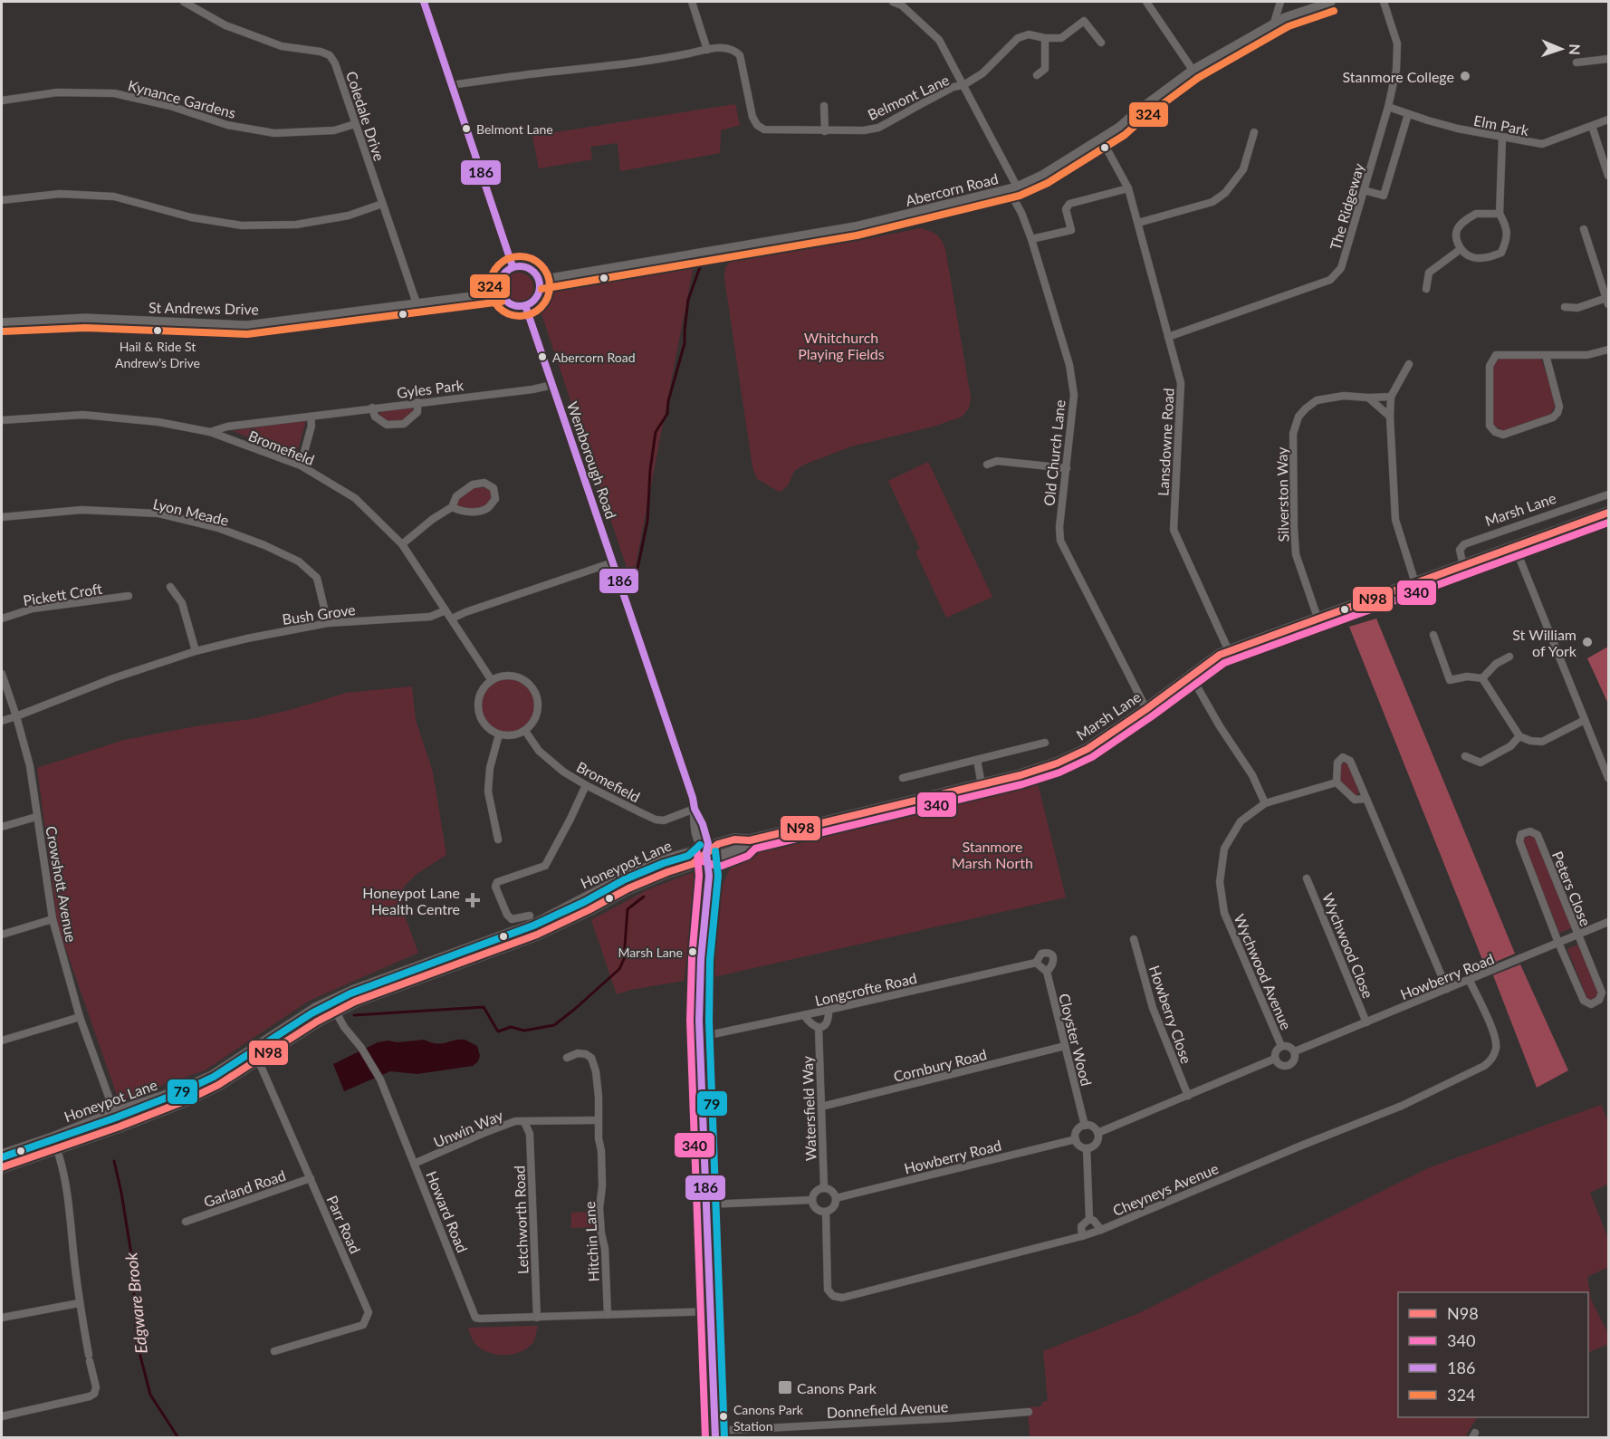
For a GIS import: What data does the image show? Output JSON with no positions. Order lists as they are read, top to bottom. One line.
{"streets":{"main road":["Marsh Lane","Honeypot Lane"],"street":["Belmont Lane","Kynance Gardens","Coledale Drive","Elm Park","Abercorn Road","The Ridgeway","St Andrews Drive","Gyles Park","Lansdowne Road","Bromefield","Old Church Lane","Wemborough Road","Silverston Way","Lyon Meade","Pickett Croft","Bush Grove","Crowshott Avenue","Peters Close","Wychwood Close","Wychwood Avenue","Howberry Road","Longcrofte Road","Howberry Close","Cloyster Wood","Cornbury Road","Watersfield Way","Unwin Way","Garland Road","Cheyneys Avenue","Howard Road","Letchworth Road","Parr Road","Hitchin Lane","Donnefield Avenue"]},"crossings":[["Belmont Lane","Abercorn Road"],["Belmont Lane","Old Church Lane"],["Kynance Gardens","Coledale Drive"],["Coledale Drive","St Andrews Drive"],["Elm Park","The Ridgeway"],["Abercorn Road","St Andrews Drive"],["Abercorn Road","Old Church Lane"],["Abercorn Road","Wemborough Road"],["The Ridgeway","Lansdowne Road"],["St Andrews Drive","Wemborough Road"],["Gyles Park","Bromefield"],["Gyles Park","Wemborough Road"],["Lansdowne Road","Marsh Lane"],["Bromefield","Wemborough Road"],["Bromefield","Bush Grove"],["Old Church Lane","Marsh Lane"],["Wemborough Road","Marsh Lane"],["Wemborough Road","Honeypot Lane"],["Silverston Way","Marsh Lane"],["Marsh Lane","Honeypot Lane"],["Lyon Meade","Bush Grove"],["Bush Grove","Crowshott Avenue"],["Honeypot Lane","Crowshott Avenue"],["Honeypot Lane","Howard Road"],["Honeypot Lane","Parr Road"],["Peters Close","Howberry Road"],["Wychwood Close","Howberry Road"],["Wychwood Avenue","Howberry Road"],["Howberry Road","Cloyster Wood"],["Howberry Road","Watersfield Way"],["Howberry Road","Cheyneys Avenue"],["Longcrofte Road","Cloyster Wood"],["Cloyster Wood","Cornbury Road"],["Cornbury Road","Watersfield Way"],["Watersfield Way","Cheyneys Avenue"],["Unwin Way","Howard Road"],["Unwin Way","Letchworth Road"],["Unwin Way","Hitchin Lane"],["Garland Road","Parr Road"],["Howard Road","Letchworth Road"],["Howard Road","Hitchin Lane"]],"water":["Edgware Brook"],"parks":["Whitchurch Playing Fields","Stanmore Marsh North"],"places":{"other":["Stanmore College","Belmont Lane","Hail & Ride St Andrew's Drive","Abercorn Road","St William of York","Marsh Lane","Canons Park Station"],"health":["Honeypot Lane Health Centre"],"transit":["Canons Park"]},"lines":["transit line 186","transit line 324","transit line N98","transit line 340","transit line 79"],"legend":["N98","340","186","324"],"north":"right"}
